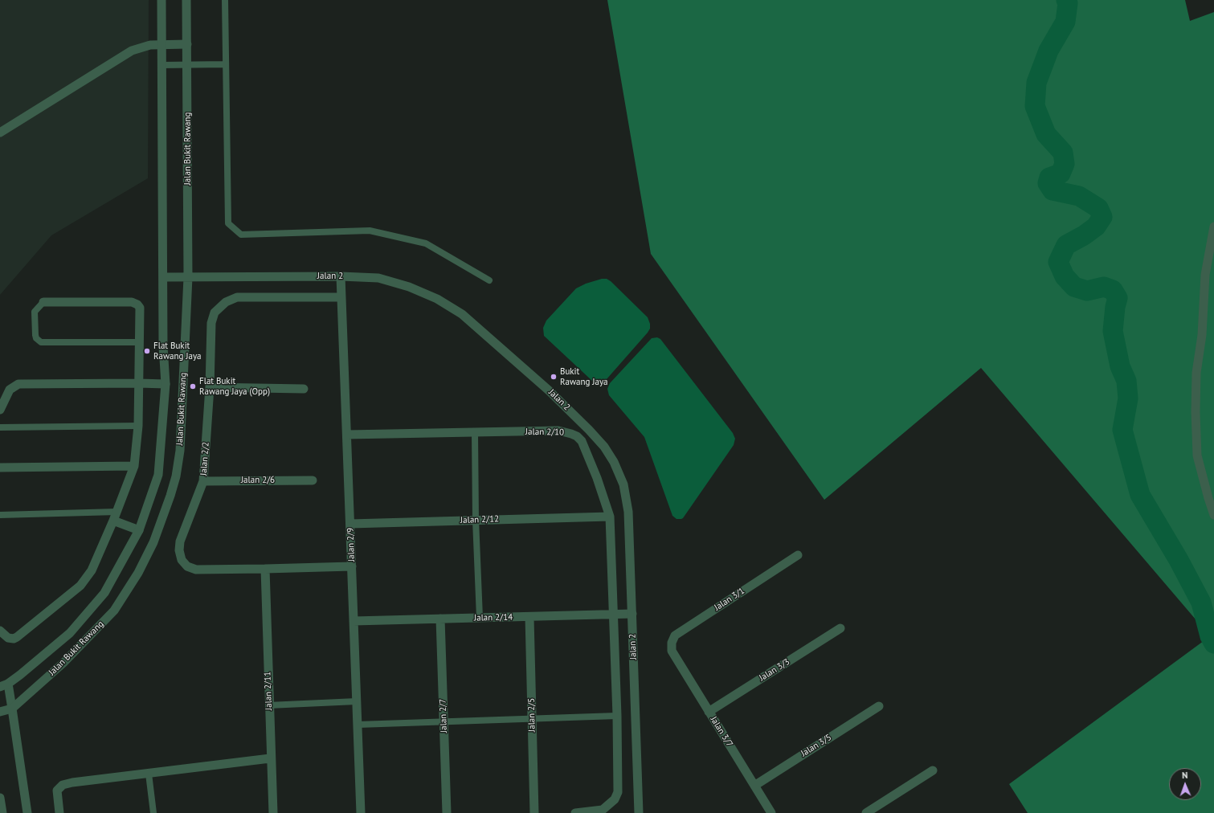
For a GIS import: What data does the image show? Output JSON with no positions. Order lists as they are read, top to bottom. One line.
{"streets":{"street":["Jalan Bukit Rawang","Jalan 2","Jalan 2/10","Jalan 2/2","Jalan 2/6","Jalan 2/12","Jalan 2/9","Jalan 3/1","Jalan 2/14","Jalan 3/3","Jalan 2/11","Jalan 2/5","Jalan 2/7","Jalan 3/7","Jalan 3/5"]},"crossings":[["Jalan Bukit Rawang","Jalan 2"],["Jalan 2","Jalan 2/9"],["Jalan 2","Jalan 2/14"],["Jalan 2/10","Jalan 2/12"],["Jalan 2/10","Jalan 2/9"],["Jalan 2/10","Jalan 2/14"],["Jalan 2/2","Jalan 2/6"],["Jalan 2/2","Jalan 2/9"],["Jalan 2/2","Jalan 2/11"],["Jalan 2/12","Jalan 2/9"],["Jalan 2/9","Jalan 2/14"],["Jalan 3/1","Jalan 3/7"],["Jalan 2/14","Jalan 2/5"],["Jalan 2/14","Jalan 2/7"],["Jalan 3/3","Jalan 3/7"],["Jalan 3/7","Jalan 3/5"]],"places":["Flat Bukit Rawang Jaya","Bukit Rawang Jaya","Flat Bukit Rawang Jaya (Opp)"],"north":"top"}
